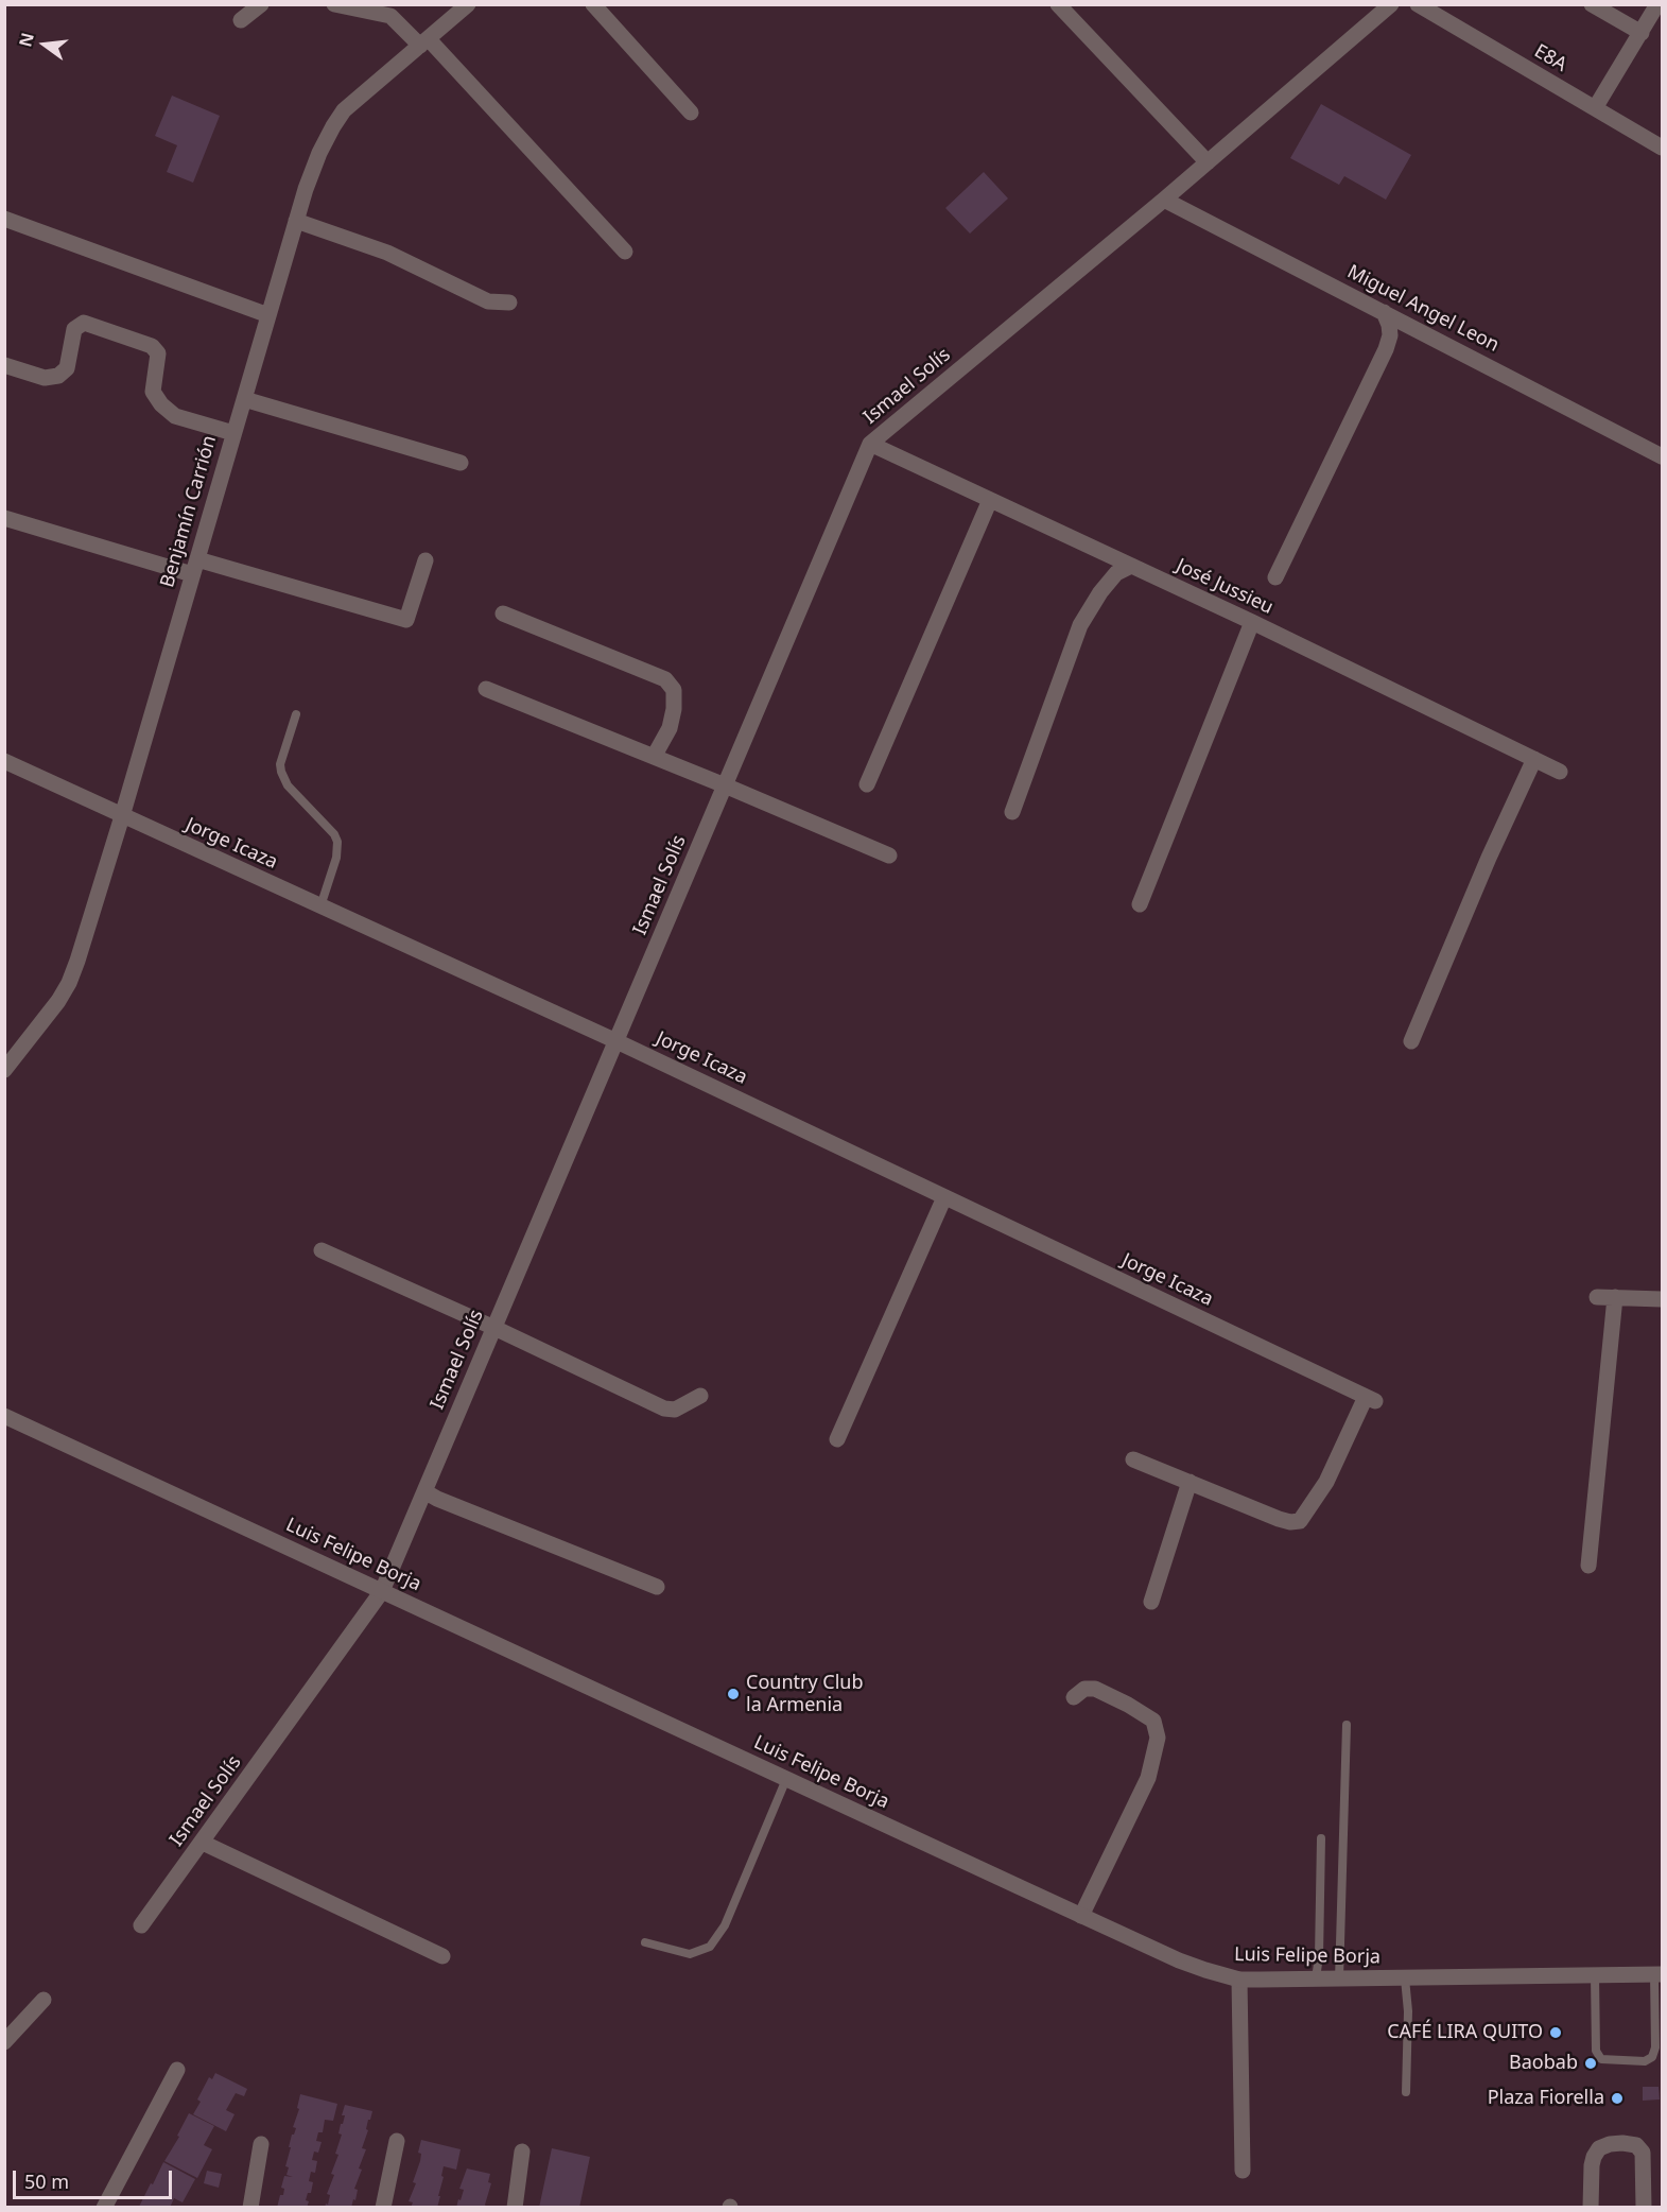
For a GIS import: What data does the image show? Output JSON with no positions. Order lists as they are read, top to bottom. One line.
{"streets":{"street":["E8A","Miguel Angel Leon","Ismael Solís","Benjamín Carrión","José Jussieu","Jorge Icaza","Luis Felipe Borja"]},"crossings":[["Miguel Angel Leon","Ismael Solís"],["Ismael Solís","José Jussieu"],["Ismael Solís","Jorge Icaza"],["Ismael Solís","Luis Felipe Borja"],["Benjamín Carrión","Jorge Icaza"]],"places":["Country Club la Armenia","CAFÉ LIRA QUITO","Baobab","Plaza Fiorella"],"scale_bar":"50 m","north":"left"}
